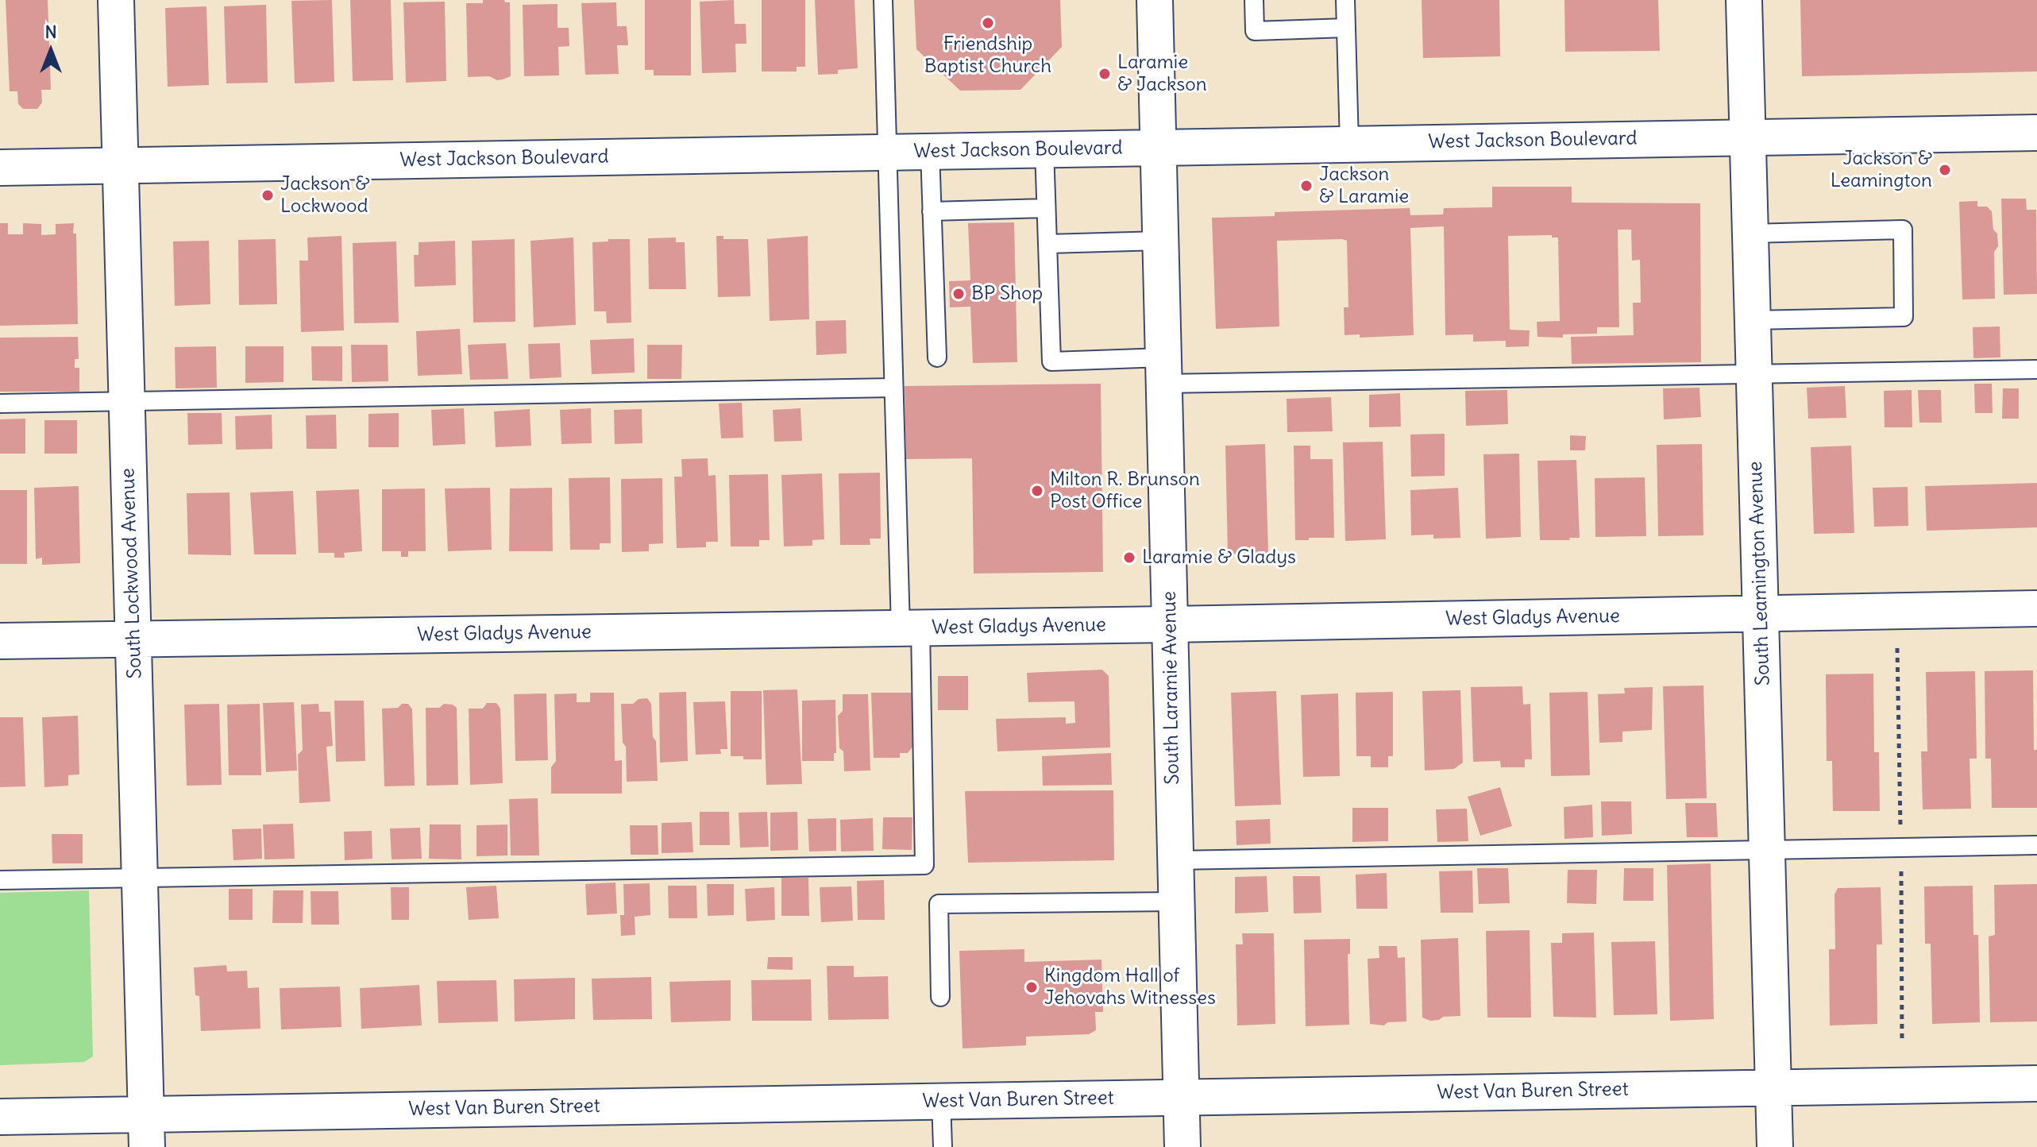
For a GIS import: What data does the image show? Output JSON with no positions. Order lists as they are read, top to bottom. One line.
{"streets":{"street":["West Jackson Boulevard","South Lockwood Avenue","South Leamington Avenue","West Gladys Avenue","South Laramie Avenue","West Van Buren Street"]},"crossings":[["West Jackson Boulevard","South Lockwood Avenue"],["West Jackson Boulevard","South Leamington Avenue"],["West Jackson Boulevard","South Laramie Avenue"],["South Lockwood Avenue","West Gladys Avenue"],["South Lockwood Avenue","West Van Buren Street"],["South Leamington Avenue","West Gladys Avenue"],["South Leamington Avenue","West Van Buren Street"],["West Gladys Avenue","South Laramie Avenue"],["South Laramie Avenue","West Van Buren Street"]],"places":["Friendship Baptist Church","Laramie & Jackson","Jackson & Leamington","Jackson & Laramie","Jackson & Lockwood","BP Shop","Milton R. Brunson Post Office","Laramie & Gladys","Kingdom Hall of Jehovahs Witnesses"],"north":"top"}
